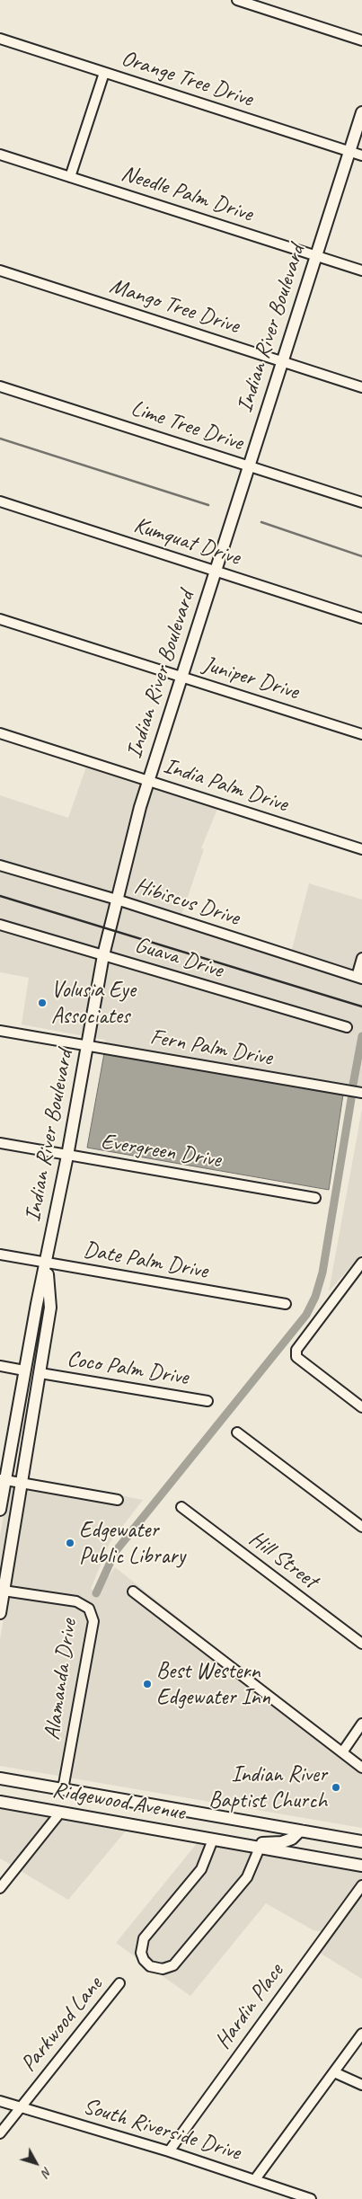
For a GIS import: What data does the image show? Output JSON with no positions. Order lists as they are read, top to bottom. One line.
{"streets":{"main road":["Indian River Boulevard","Ridgewood Avenue"],"street":["Orange Tree Drive","Needle Palm Drive","Mango Tree Drive","Lime Tree Drive","Kumquat Drive","Juniper Drive","India Palm Drive","Hibiscus Drive","Guava Drive","Fern Palm Drive","Evergreen Drive","Date Palm Drive","Coco Palm Drive","Hill Street","Alamanda Drive","Hardin Place","Parkwood Lane","South Riverside Drive"]},"crossings":[["Orange Tree Drive","Indian River Boulevard"],["Needle Palm Drive","Indian River Boulevard"],["Mango Tree Drive","Indian River Boulevard"],["Indian River Boulevard","Lime Tree Drive"],["Indian River Boulevard","Kumquat Drive"],["Indian River Boulevard","Juniper Drive"],["Indian River Boulevard","India Palm Drive"],["Indian River Boulevard","Hibiscus Drive"],["Indian River Boulevard","Guava Drive"],["Indian River Boulevard","Fern Palm Drive"],["Indian River Boulevard","Evergreen Drive"],["Indian River Boulevard","Date Palm Drive"],["Alamanda Drive","Ridgewood Avenue"],["Hardin Place","South Riverside Drive"],["Parkwood Lane","South Riverside Drive"]],"places":["Volusia Eye Associates","Edgewater Public Library","Best Western Edgewater Inn","Indian River Baptist Church"],"north":"bottom right"}
